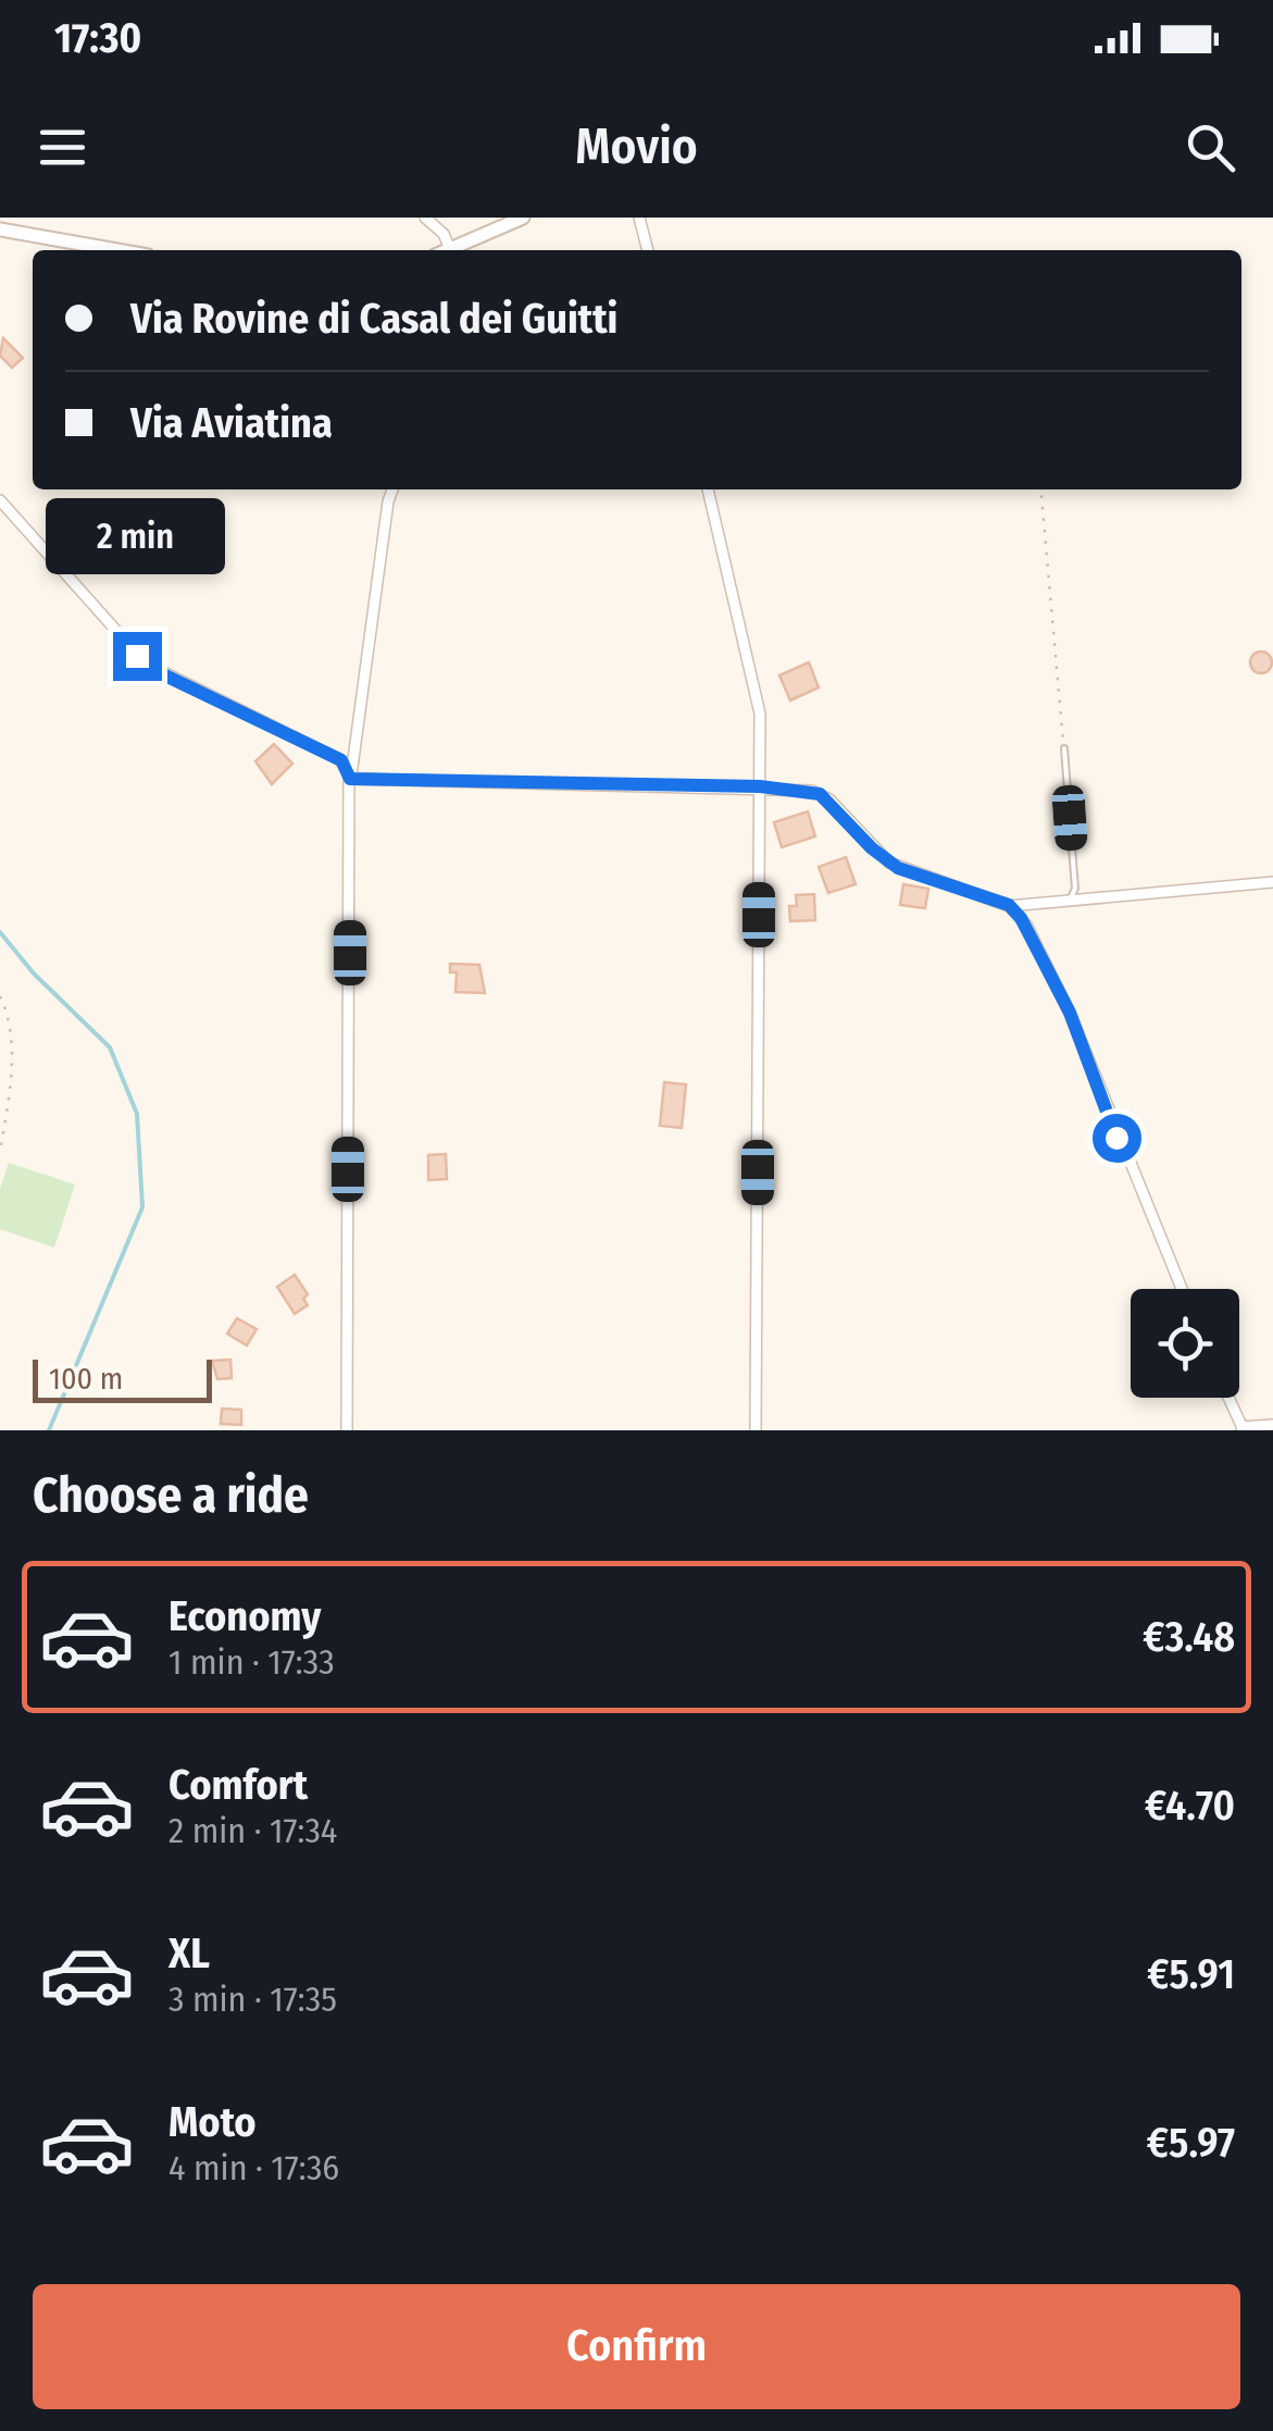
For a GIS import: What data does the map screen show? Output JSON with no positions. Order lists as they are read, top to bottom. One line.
{"scale_bar":"100 m","page":{"status":"17:30","header":"Movio","banner":["Via Rovine di Casal dei Guitti","Via Aviatina"],"bubble":"2 min","scale":"100 m","heading":"Choose a ride","list":[{"name":"Economy","note":"1 min · 17:33","value":"€3.48"},{"name":"Comfort","note":"2 min · 17:34","value":"€4.70"},{"name":"XL","note":"3 min · 17:35","value":"€5.91"},{"name":"Moto","note":"4 min · 17:36","value":"€5.97"}],"buttons":"Confirm"}}
